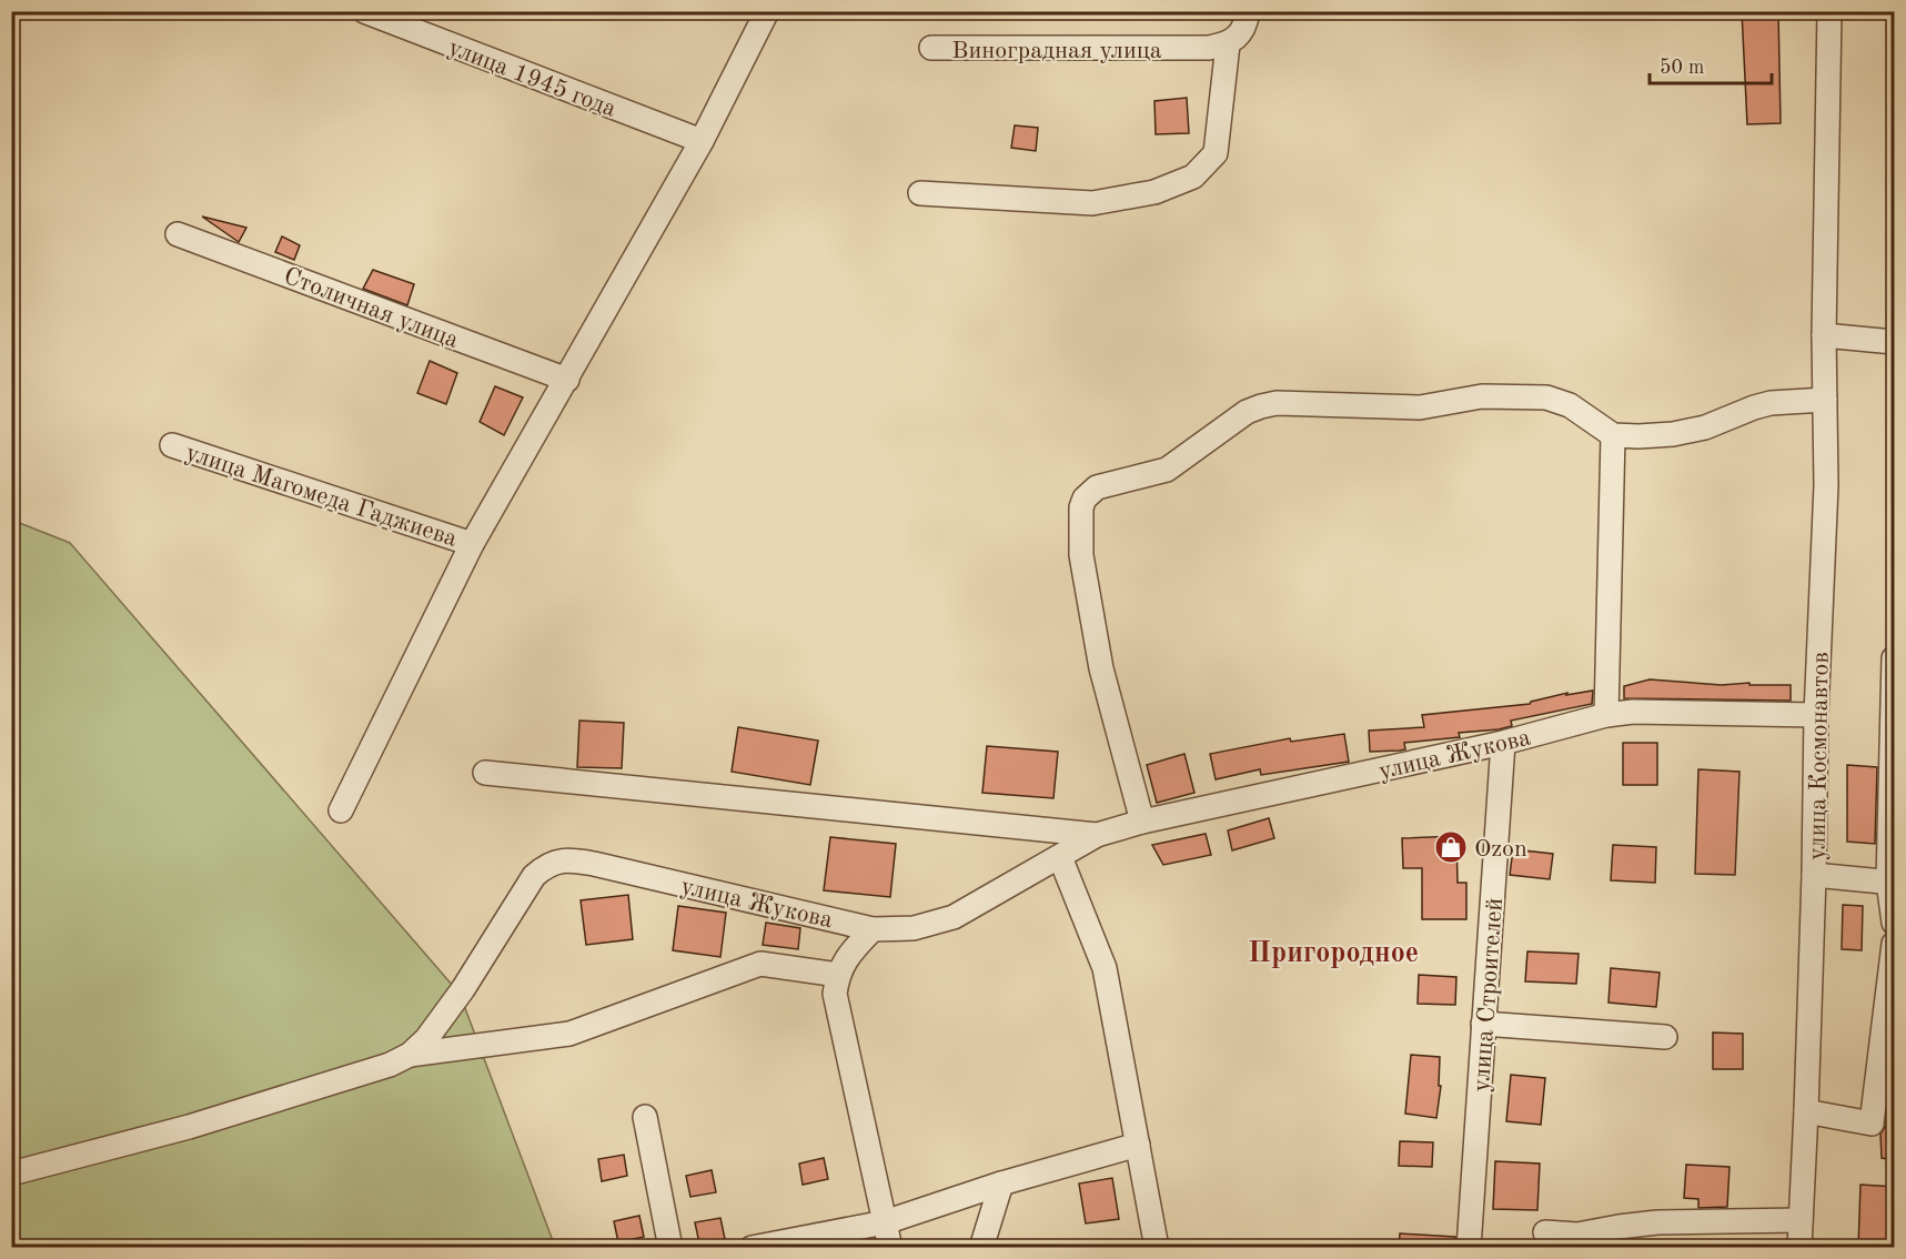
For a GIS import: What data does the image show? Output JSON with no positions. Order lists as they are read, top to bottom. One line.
{"streets":{"street":["Виноградная улица","улица 1945 года","Столичная улица","улица Магомеда Гаджиева","улица Жукова","улица Космонавтов","улица Строителей"]},"crossings":[["улица Жукова","улица Космонавтов"],["улица Жукова","улица Строителей"]],"districts":["Пригородное"],"places":{"shop":["Ozon"]},"scale_bar":"50 m"}
